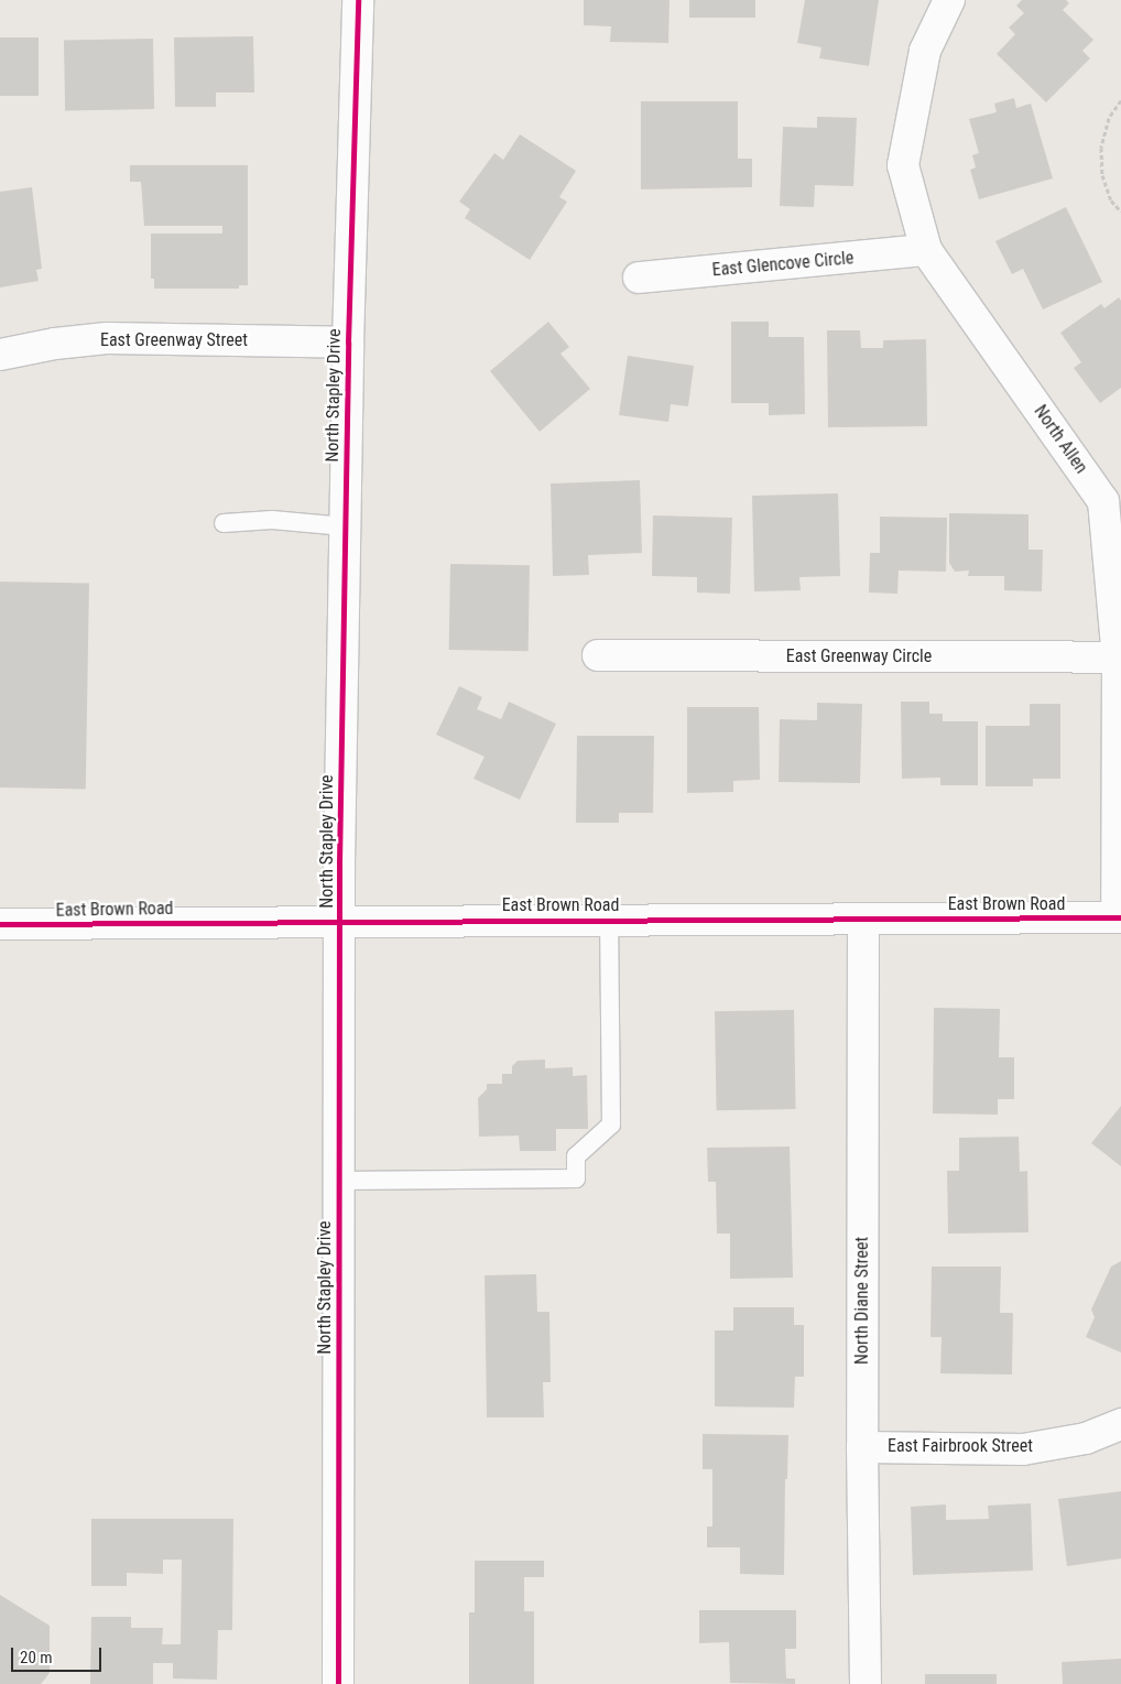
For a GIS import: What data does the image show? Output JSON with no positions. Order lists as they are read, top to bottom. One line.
{"streets":{"street":["East Glencove Circle","East Greenway Street","North Stapley Drive","North Allen","East Greenway Circle","East Brown Road","North Diane Street","East Fairbrook Street"]},"crossings":[["East Glencove Circle","North Allen"],["East Greenway Street","North Stapley Drive"],["North Stapley Drive","East Brown Road"],["North Allen","East Greenway Circle"],["North Allen","East Brown Road"],["East Brown Road","North Diane Street"],["North Diane Street","East Fairbrook Street"]],"scale_bar":"20 m"}
